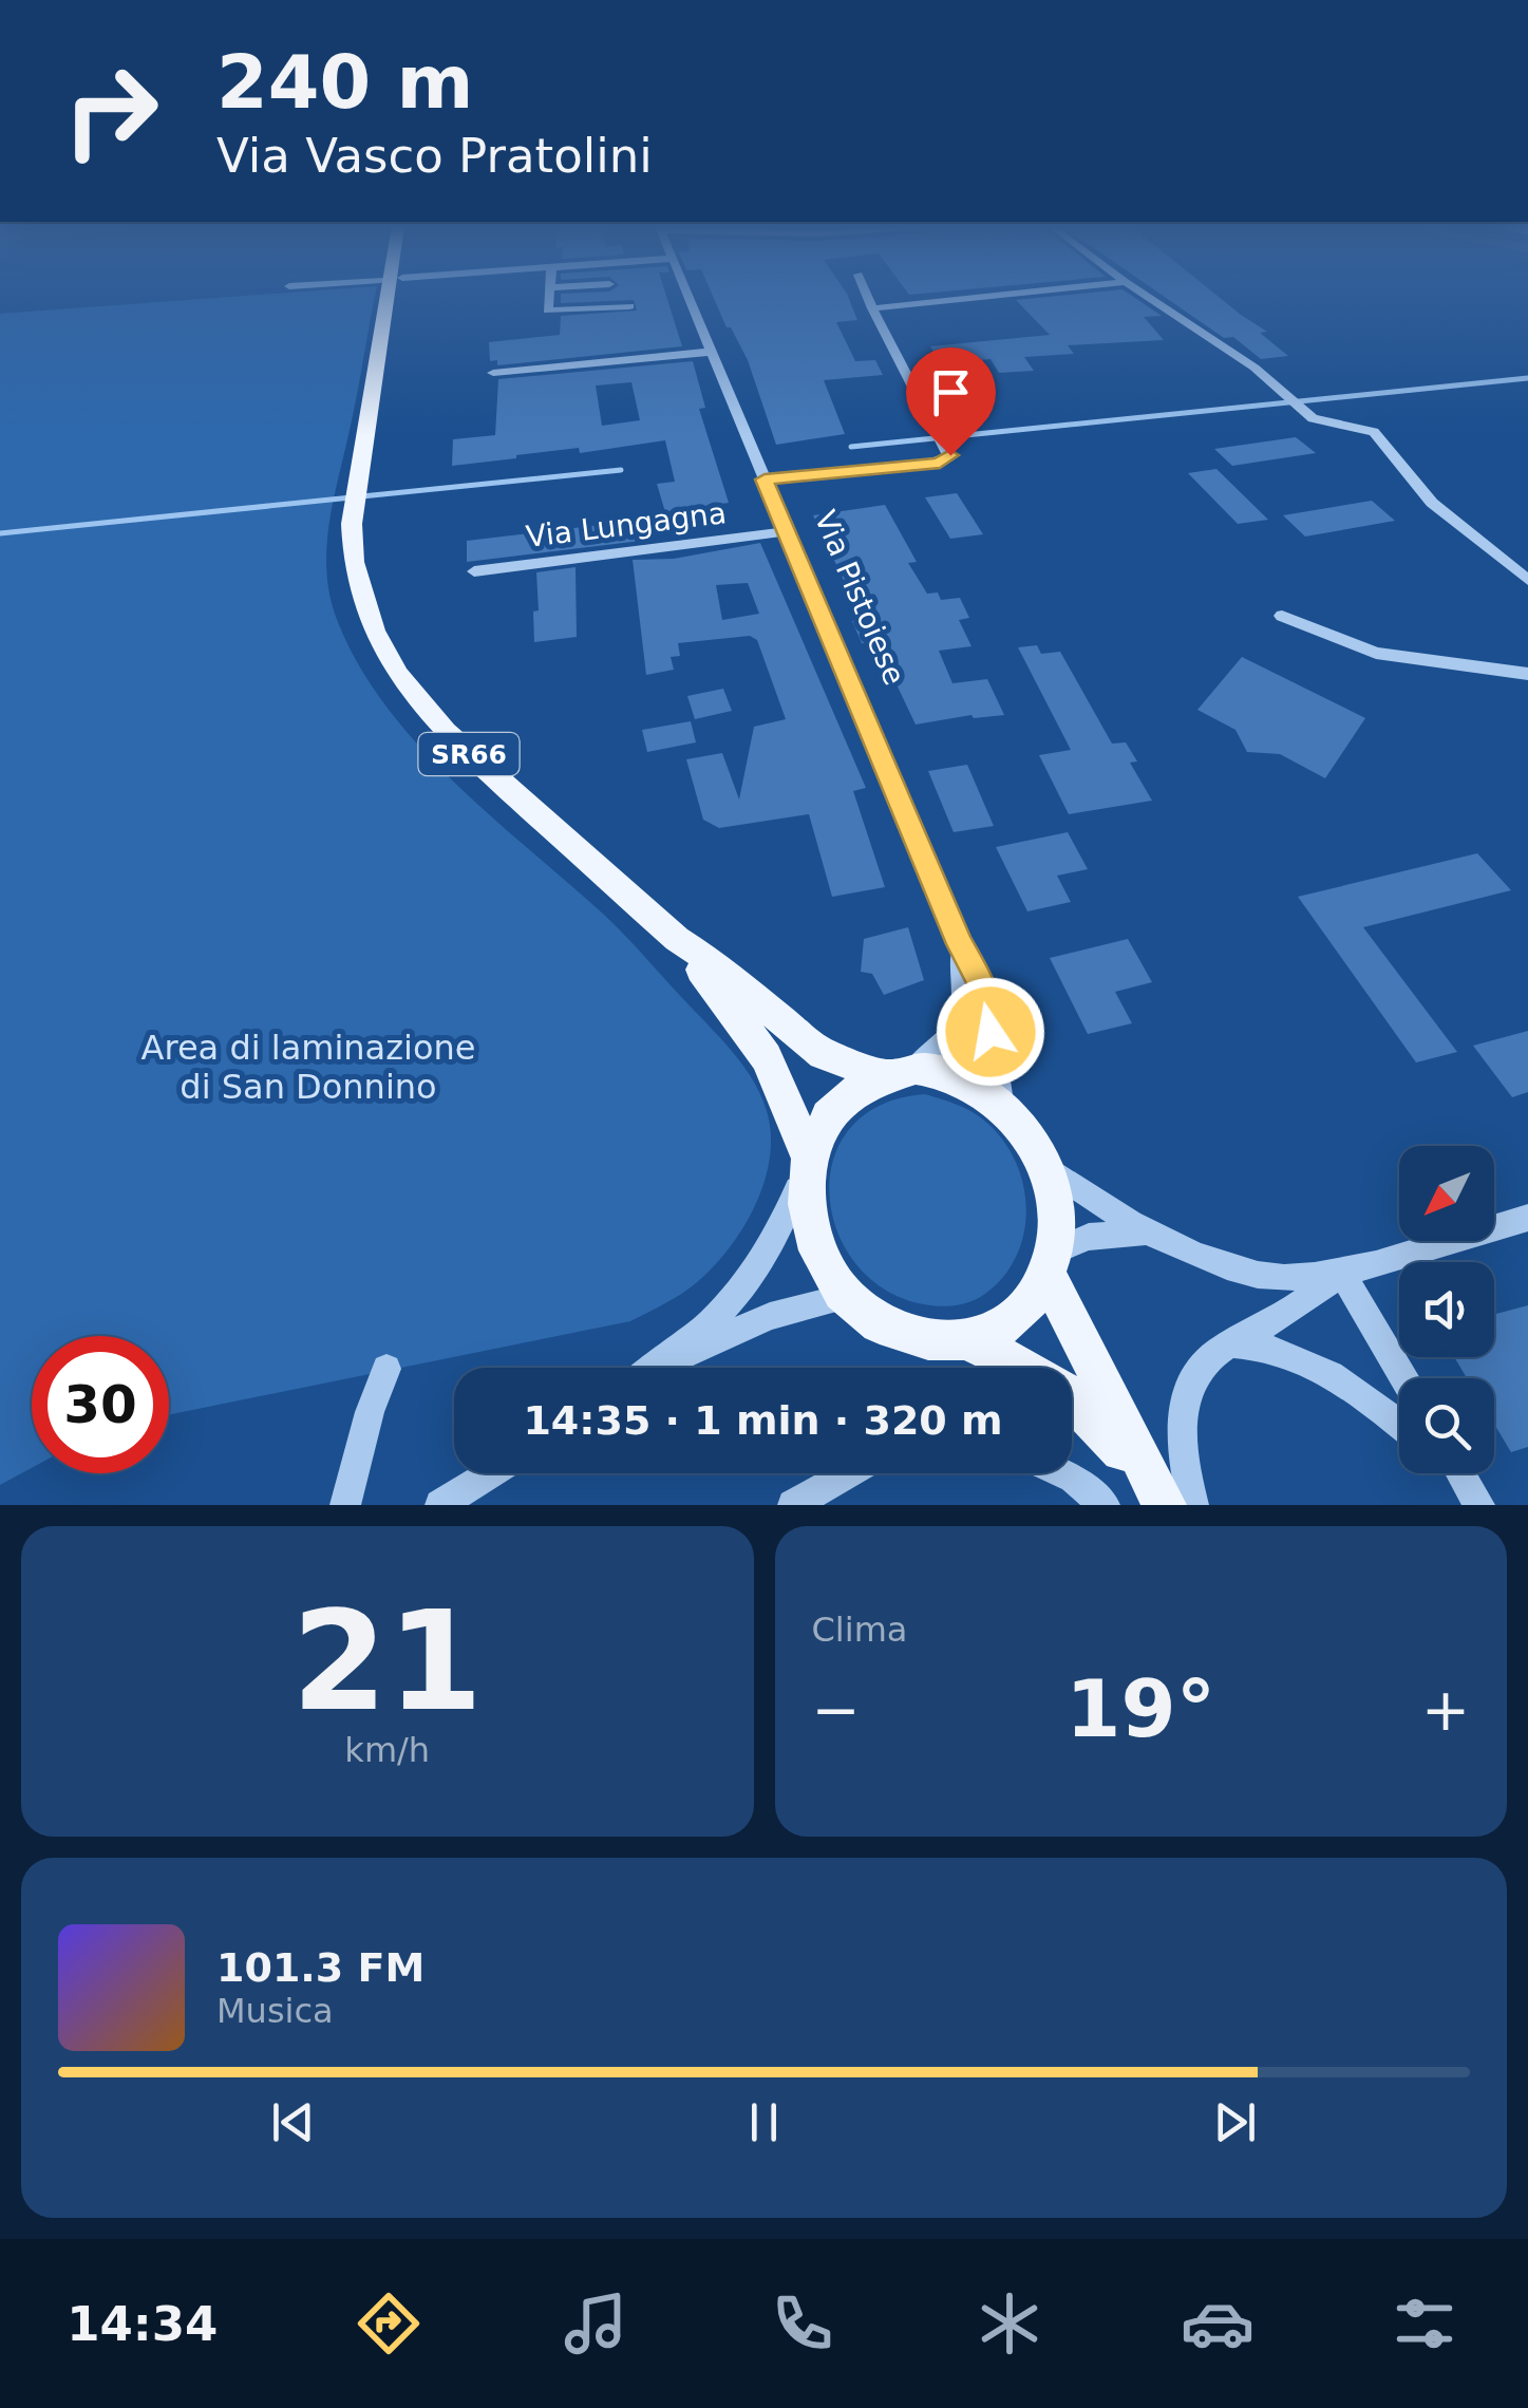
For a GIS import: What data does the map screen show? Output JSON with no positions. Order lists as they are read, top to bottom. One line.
{"streets":{"main road":["Via Pistoiese","SR66"],"street":["Via Lungagna"]},"crossings":[["Via Lungagna","Via Pistoiese"],["Via Pistoiese","SR66"]],"parks":["Area di laminazione di San Donnino"],"north":"bottom left","page":{"turn":["240 m","Via Vasco Pratolini"],"limit":"30","trip":"14:35 · 1 min · 320 m","tile":[["21","km/h"],"Clima"],"heat":["−","19°","+"],"song":["101.3 FM","Musica"],"tabs":"14:34"}}
